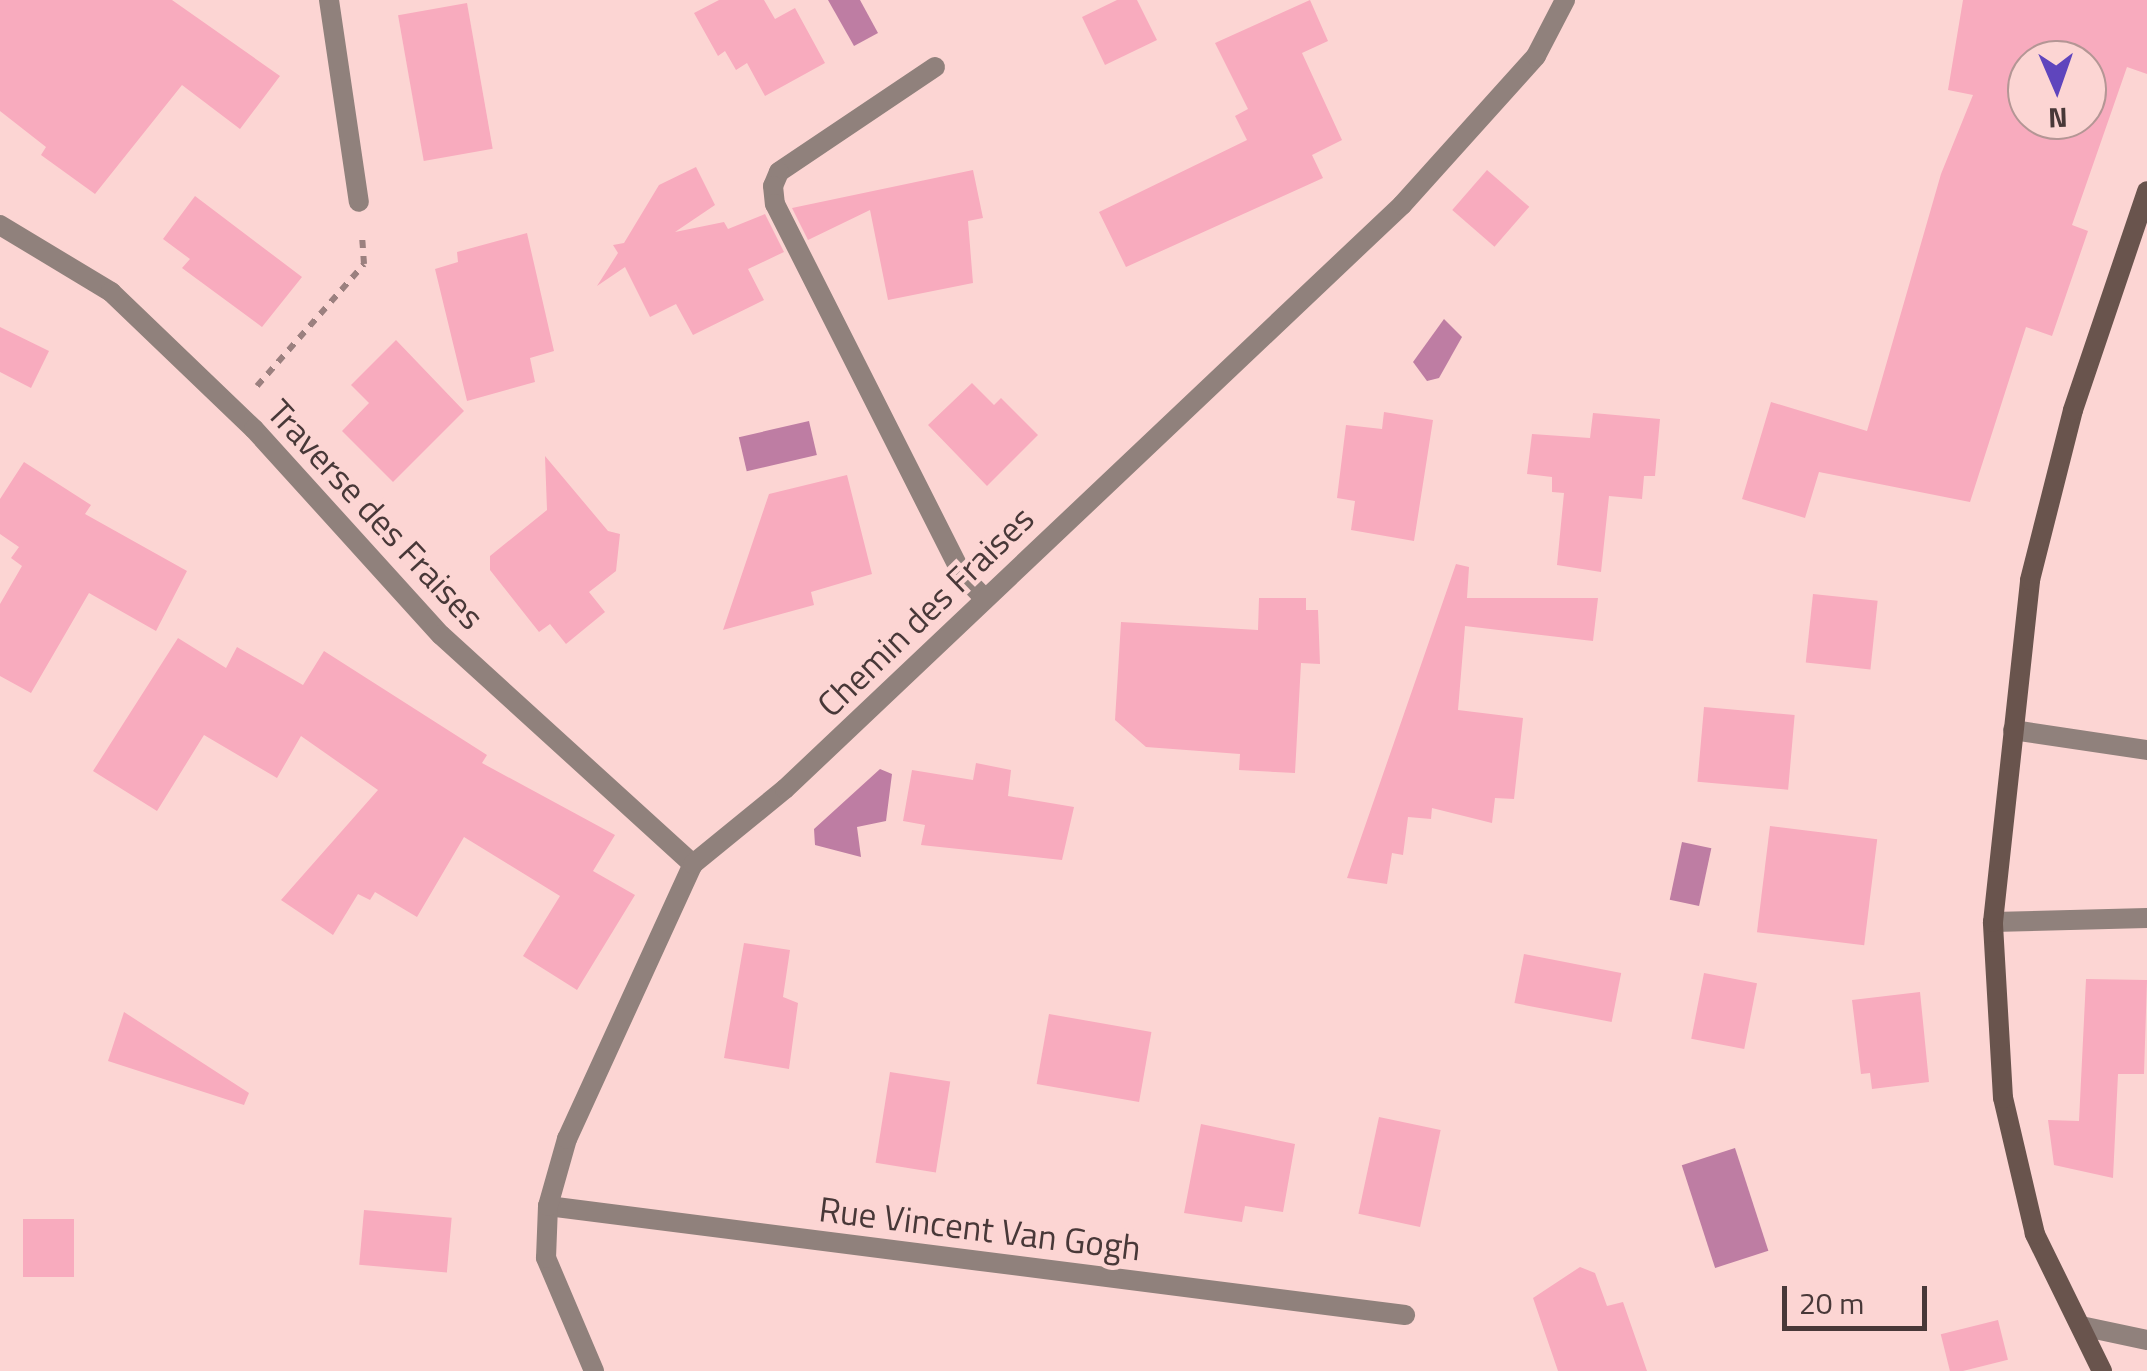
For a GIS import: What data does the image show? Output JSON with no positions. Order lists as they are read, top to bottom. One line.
{"streets":{"street":["Traverse des Fraises","Chemin des Fraises","Rue Vincent Van Gogh"]},"crossings":[["Traverse des Fraises","Chemin des Fraises"],["Chemin des Fraises","Rue Vincent Van Gogh"]],"scale_bar":"20 m","north":"bottom"}
